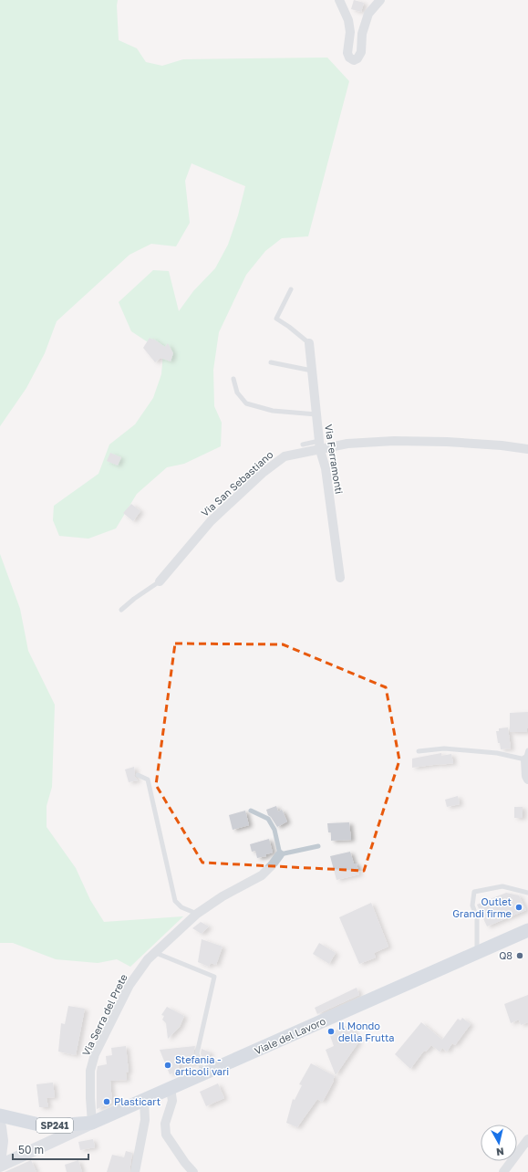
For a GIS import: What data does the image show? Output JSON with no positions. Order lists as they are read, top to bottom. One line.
{"streets":{"main road":["Viale del Lavoro","SP241"],"street":["Via Ferramonti","Via San Sebastiano","Via Serra del Prete"]},"crossings":[["Via Ferramonti","Via San Sebastiano"],["Via Serra del Prete","Viale del Lavoro"],["Via Serra del Prete","SP241"],["Viale del Lavoro","SP241"]],"places":["Outlet Grandi firme","Q8","Il Mondo della Frutta","Stefania - articoli vari","Plasticart"],"scale_bar":"50 m","north":"bottom"}
